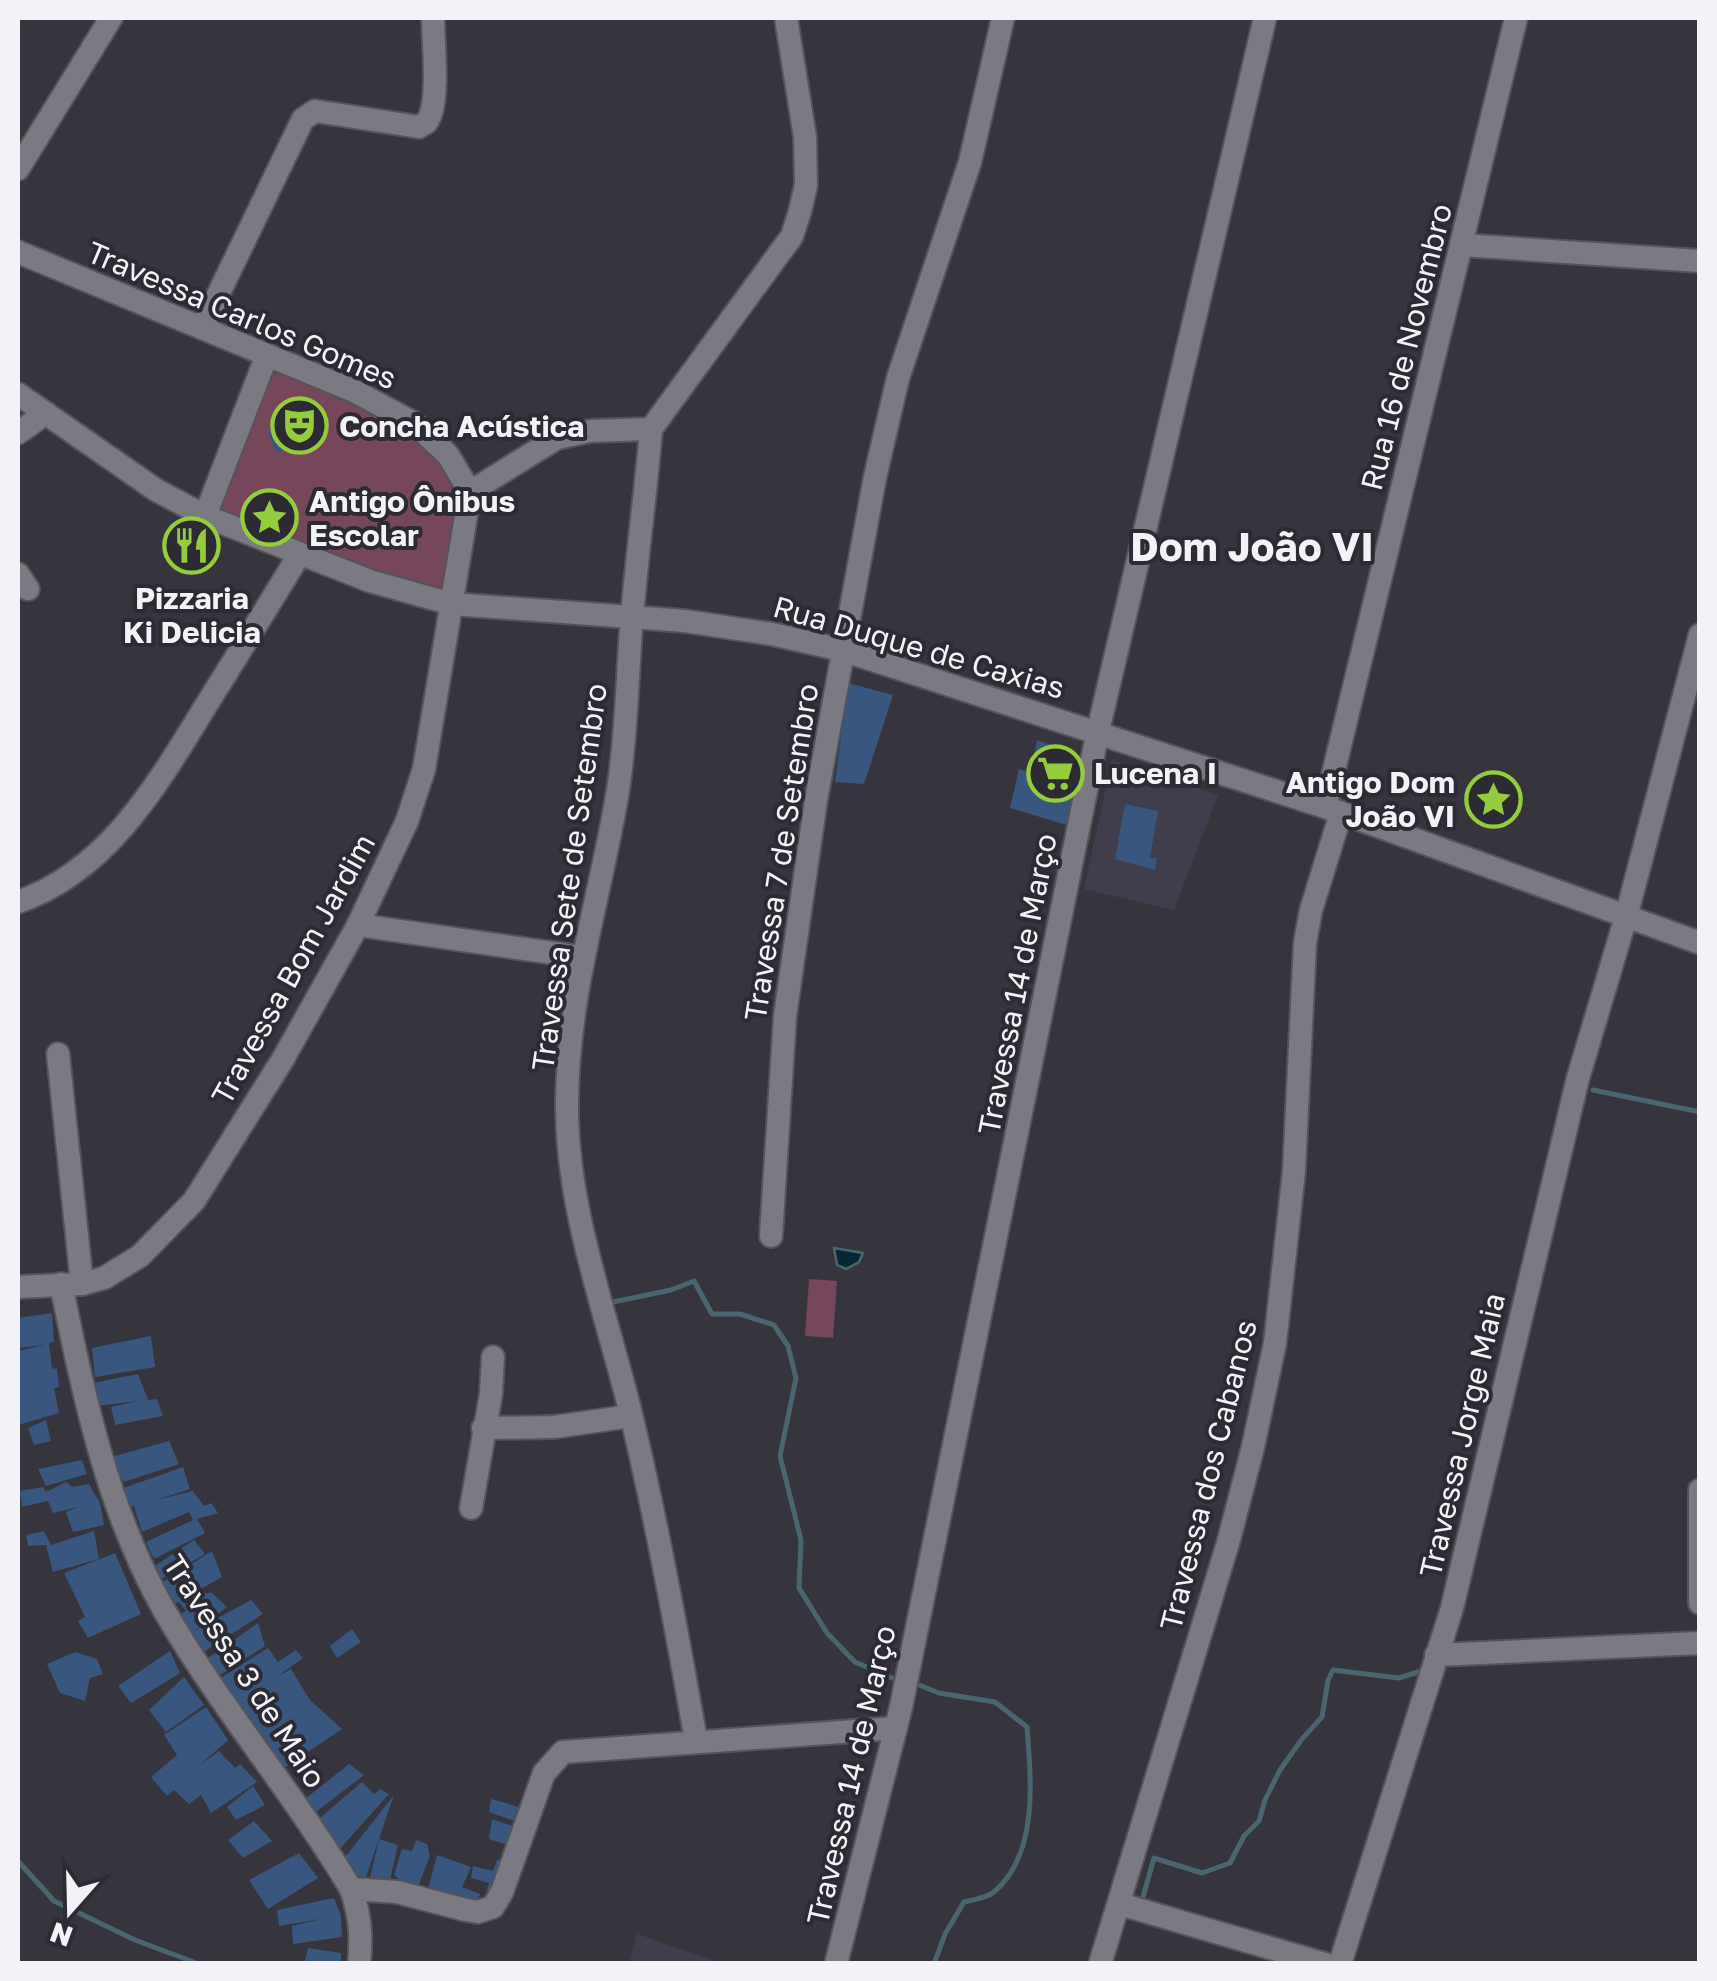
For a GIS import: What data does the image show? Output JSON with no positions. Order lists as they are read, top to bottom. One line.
{"streets":{"street":["Travessa Carlos Gomes","Rua 16 de Novembro","Rua Duque de Caxias","Travessa 7 de Setembro","Travessa Sete de Setembro","Travessa Bom Jardim","Travessa 14 de Março","Travessa Jorge Maia","Travessa dos Cabanos","Travessa 3 de Maio"]},"crossings":[["Travessa Carlos Gomes","Travessa Bom Jardim"],["Rua 16 de Novembro","Rua Duque de Caxias"],["Rua 16 de Novembro","Travessa dos Cabanos"],["Rua Duque de Caxias","Travessa 7 de Setembro"],["Rua Duque de Caxias","Travessa Sete de Setembro"],["Rua Duque de Caxias","Travessa Bom Jardim"],["Rua Duque de Caxias","Travessa 14 de Março"],["Rua Duque de Caxias","Travessa Jorge Maia"],["Rua Duque de Caxias","Travessa dos Cabanos"],["Travessa Bom Jardim","Travessa 3 de Maio"]],"districts":["Dom João VI"],"places":{"theatre":["Concha Acústica"],"place":["Antigo Ônibus Escolar","Antigo Dom João VI"],"restaurant":["Pizzaria Ki Delicia"],"supermarket":["Lucena I"]},"north":"bottom"}
